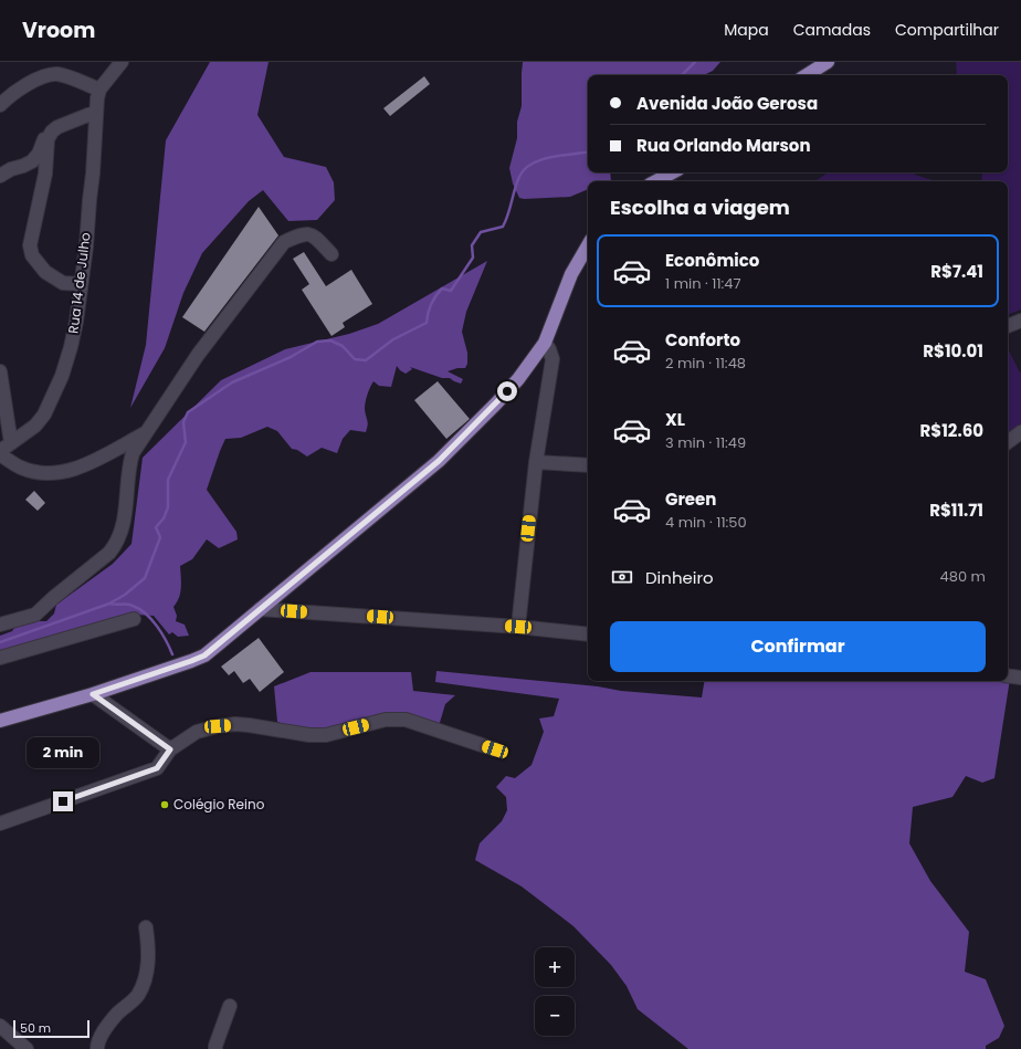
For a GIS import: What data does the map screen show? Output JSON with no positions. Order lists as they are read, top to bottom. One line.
{"streets":{"street":["Rua 14 de Julho"]},"places":["Colégio Reino"],"scale_bar":"50 m","page":{"header":"Vroom","nav":["Mapa","Camadas","Compartilhar"],"banner":["Avenida João Gerosa","Rua Orlando Marson"],"heading":"Escolha a viagem","list":[{"name":"Econômico","note":"1 min · 11:47","value":"R$7.41"},{"name":"Conforto","note":"2 min · 11:48","value":"R$10.01"},{"name":"XL","note":"3 min · 11:49","value":"R$12.60"},{"name":"Green","note":"4 min · 11:50","value":"R$11.71"}],"pay":["Dinheiro","480 m"],"buttons":"Confirmar","bubble":"2 min","map_buttons":["+","−"],"scale":"50 m"}}
